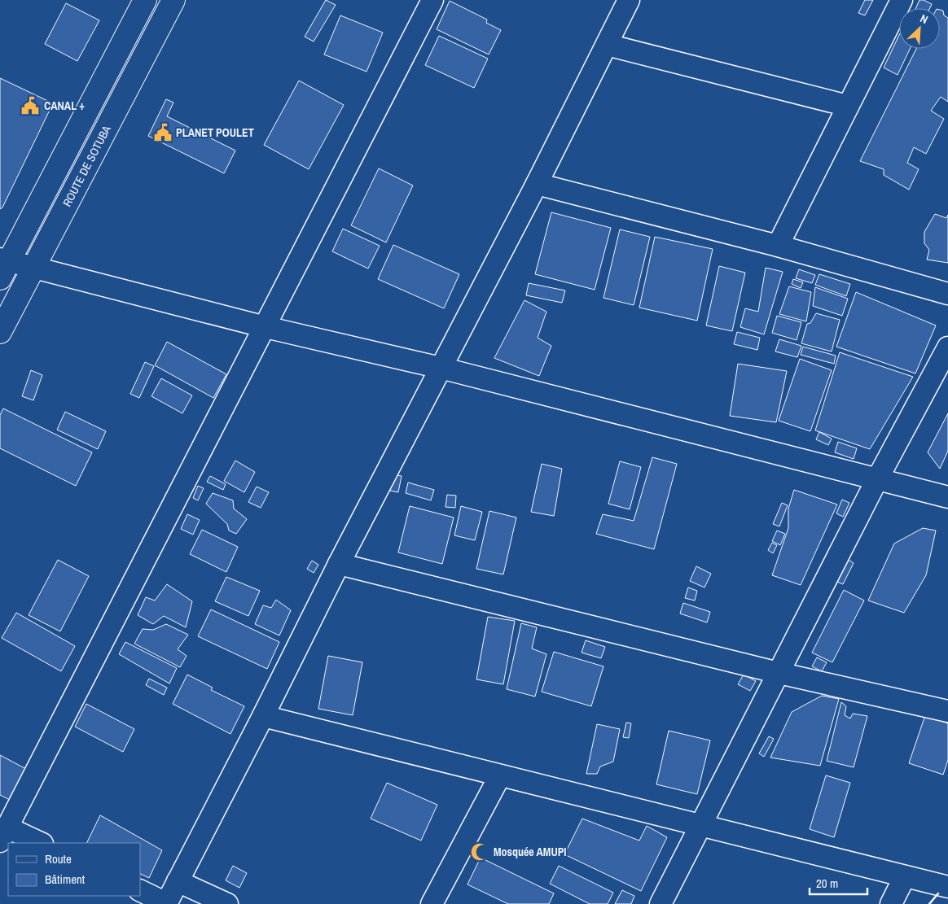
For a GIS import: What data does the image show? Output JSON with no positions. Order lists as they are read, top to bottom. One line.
{"streets":{"main road":["ROUTE DE SOTUBA"]},"places":{"public building":["CANAL +","PLANET POULET"],"mosque":["Mosquée AMUPI"]},"legend":["Route","Bâtiment"],"scale_bar":"20 m","north":"top right"}
